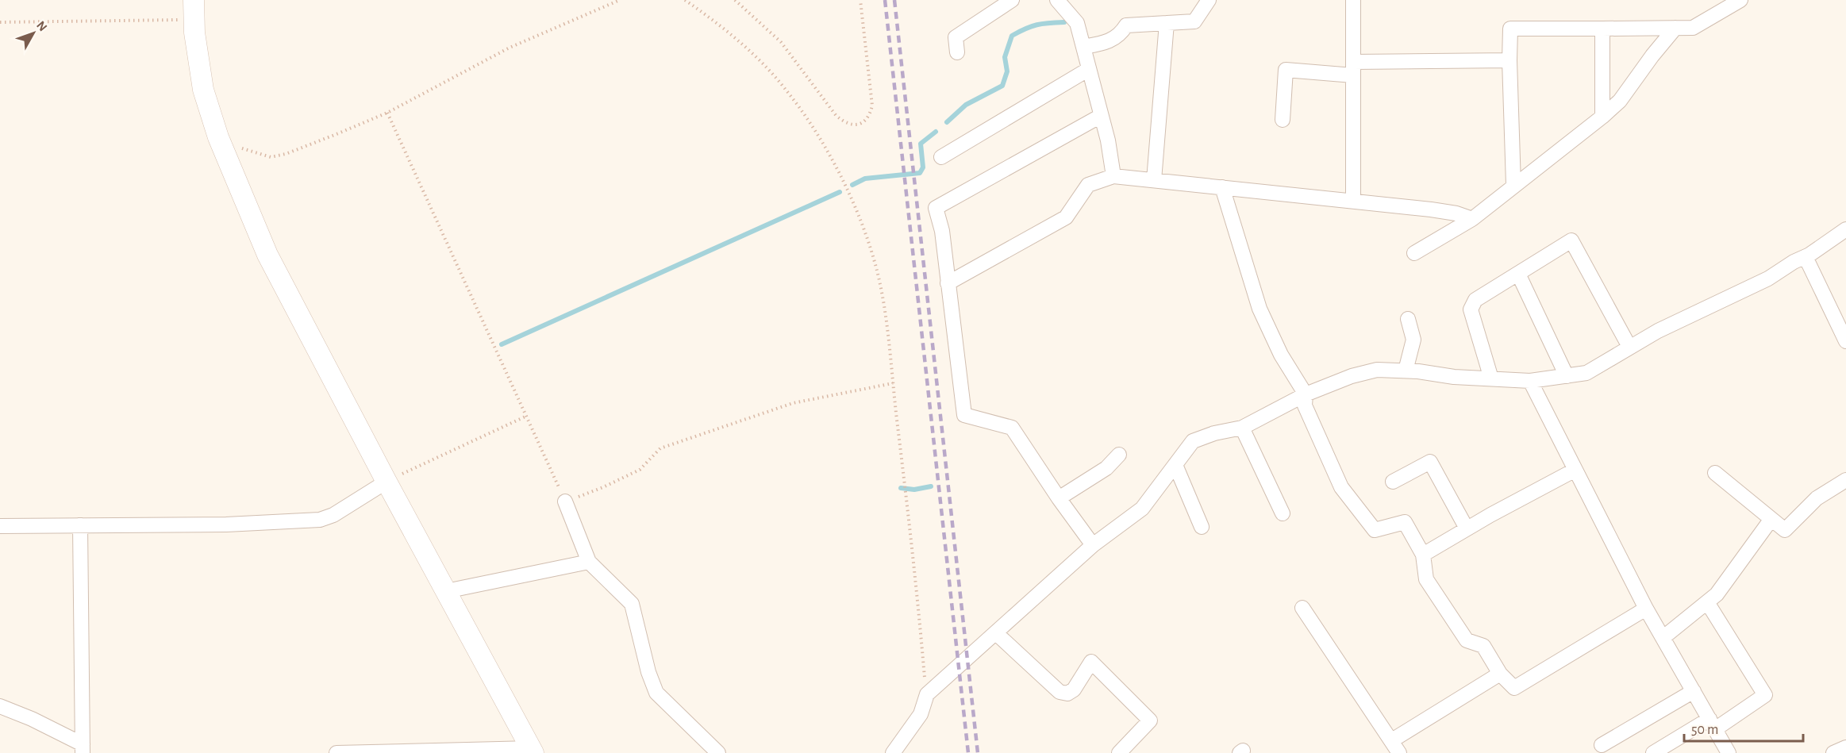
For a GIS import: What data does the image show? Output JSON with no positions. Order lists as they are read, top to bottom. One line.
{"scale_bar":"50 m","north":"top right"}
